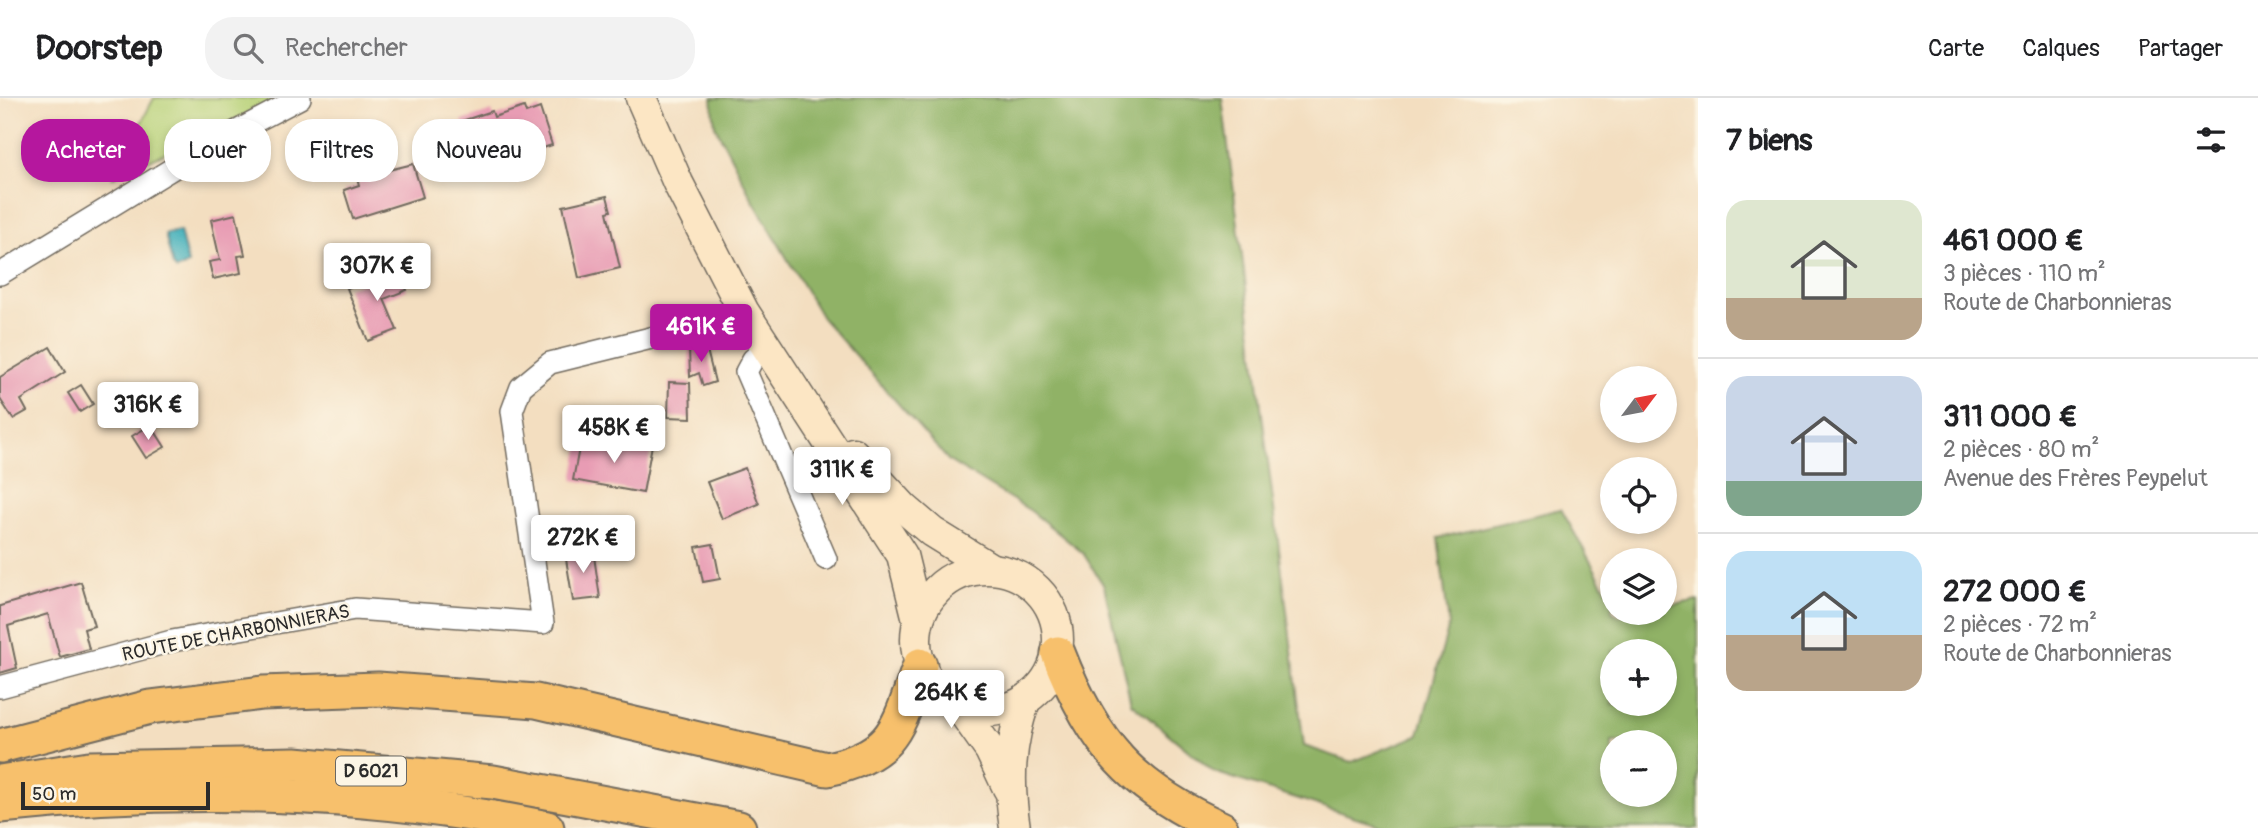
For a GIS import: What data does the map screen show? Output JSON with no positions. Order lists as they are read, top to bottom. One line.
{"streets":{"main road":["D 6021"],"street":["ROUTE DE CHARBONNIERAS"]},"scale_bar":"50 m","north":"top right","page":{"header":"Doorstep","search":"Rechercher","nav":["Carte","Calques","Partager"],"heading":"7 biens","chip":["Acheter","Louer","Filtres","Nouveau"],"list":[{"name":"461 000 €","note":"3 pièces · 110 m² · Route de Charbonnieras"},{"name":"311 000 €","note":"2 pièces · 80 m² · Avenue des Frères Peypelut"},{"name":"272 000 €","note":"2 pièces · 72 m² · Route de Charbonnieras"}],"price":["307K €","461K €","316K €","458K €","311K €","272K €","264K €"],"map_buttons":["+","−"],"scale":"50 m"}}
